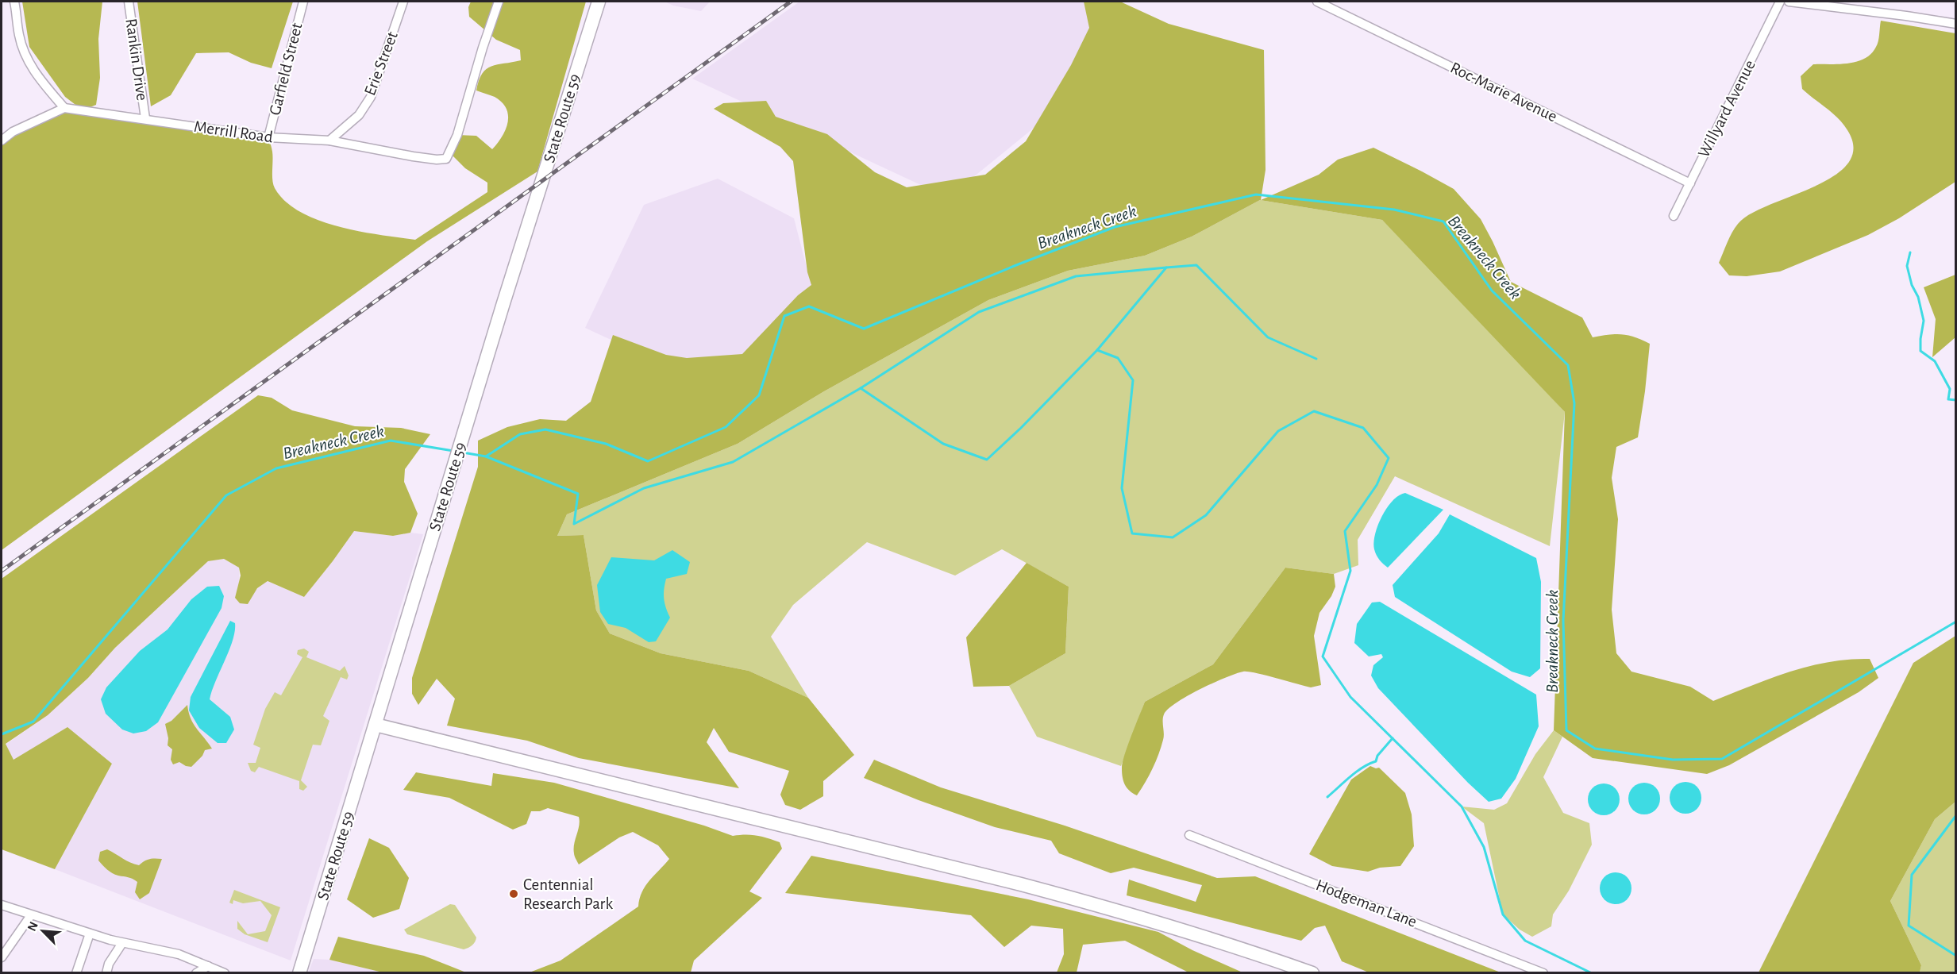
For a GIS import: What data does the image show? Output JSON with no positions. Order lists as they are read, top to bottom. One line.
{"streets":{"main road":["State Route 59"],"street":["Rankin Drive","Erie Street","Garfield Street","Roc-Marie Avenue","Willyard Avenue","Merrill Road","Hodgeman Lane"]},"crossings":[["Rankin Drive","Merrill Road"],["Erie Street","Merrill Road"],["Garfield Street","Merrill Road"],["Roc-Marie Avenue","Willyard Avenue"]],"water":["Breakneck Creek"],"places":["Centennial Research Park"],"north":"top left"}
